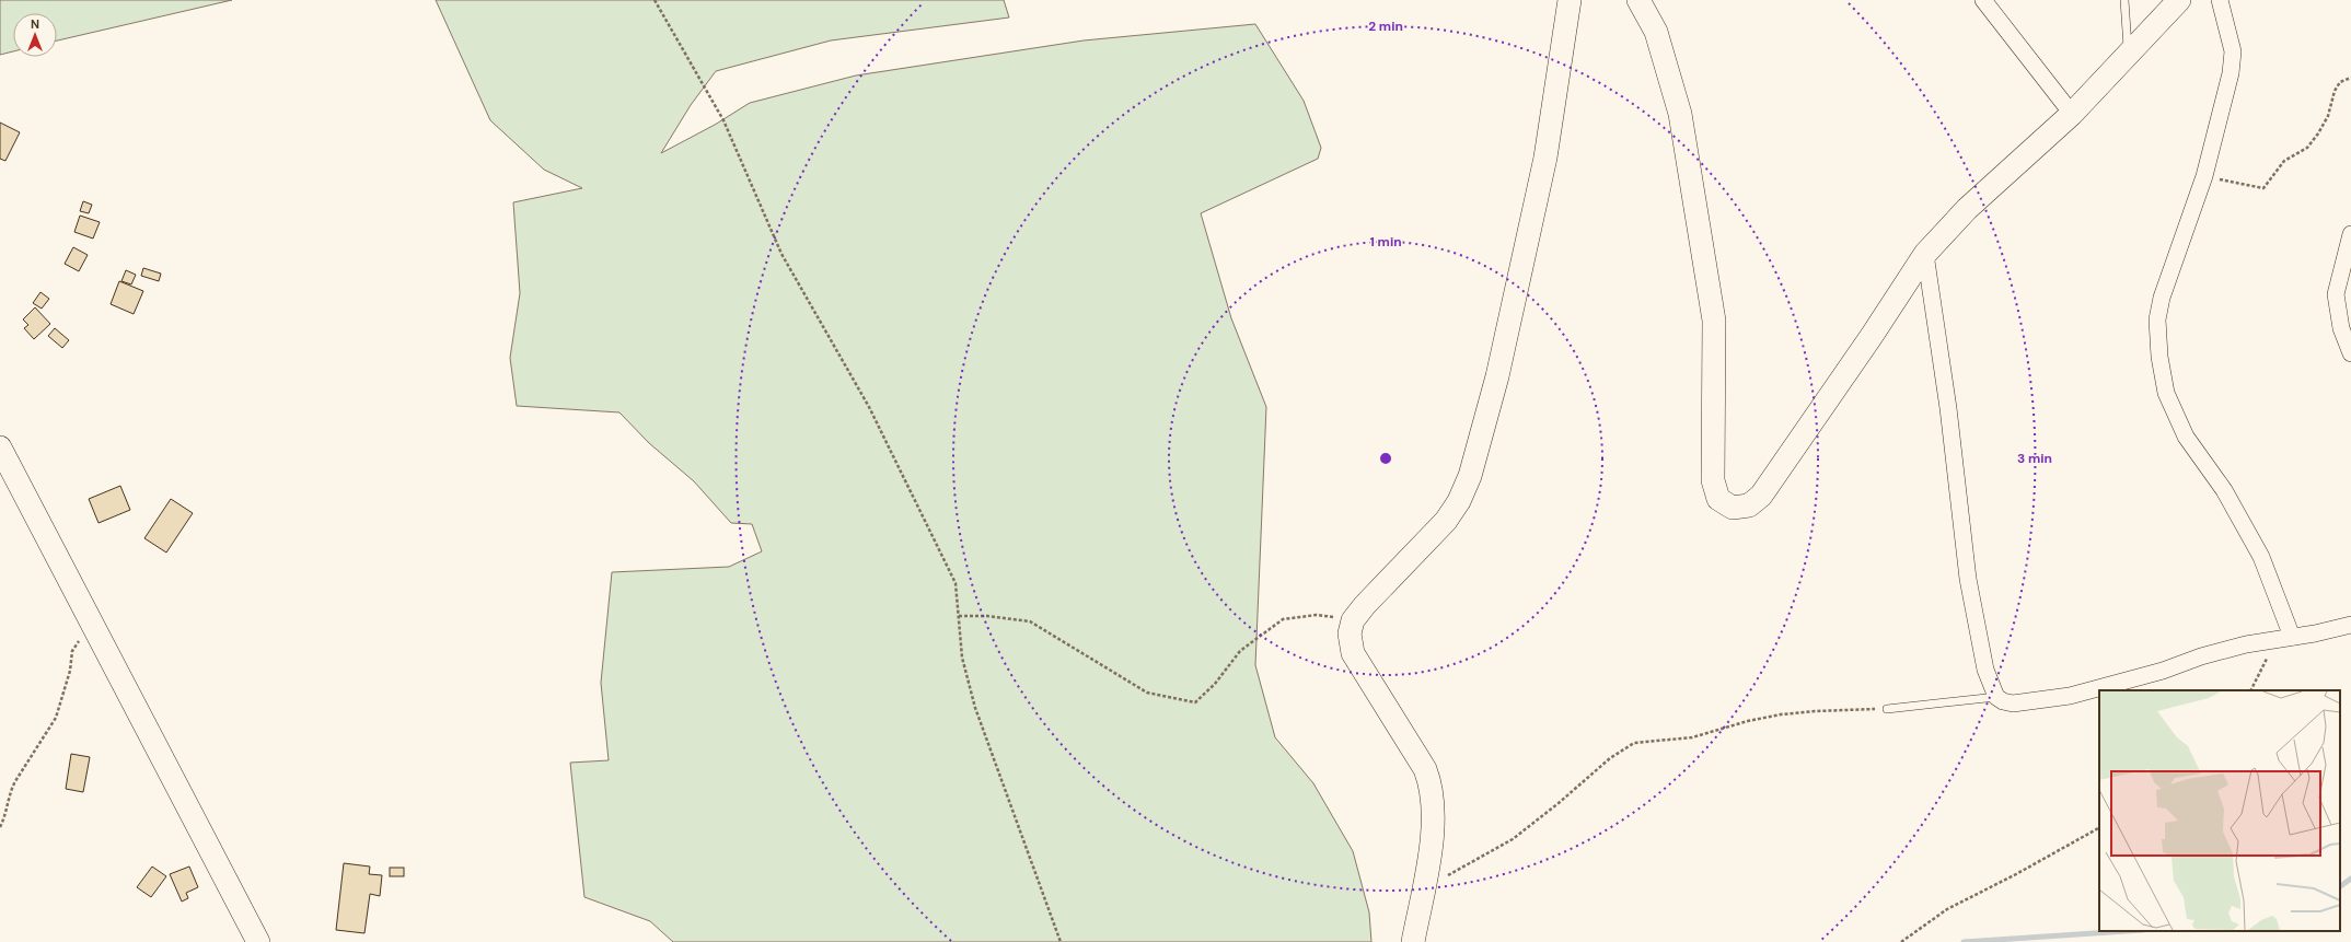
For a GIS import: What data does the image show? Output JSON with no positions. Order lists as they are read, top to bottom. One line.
{"north":"top","rings":["2 min","1 min","3 min"]}
